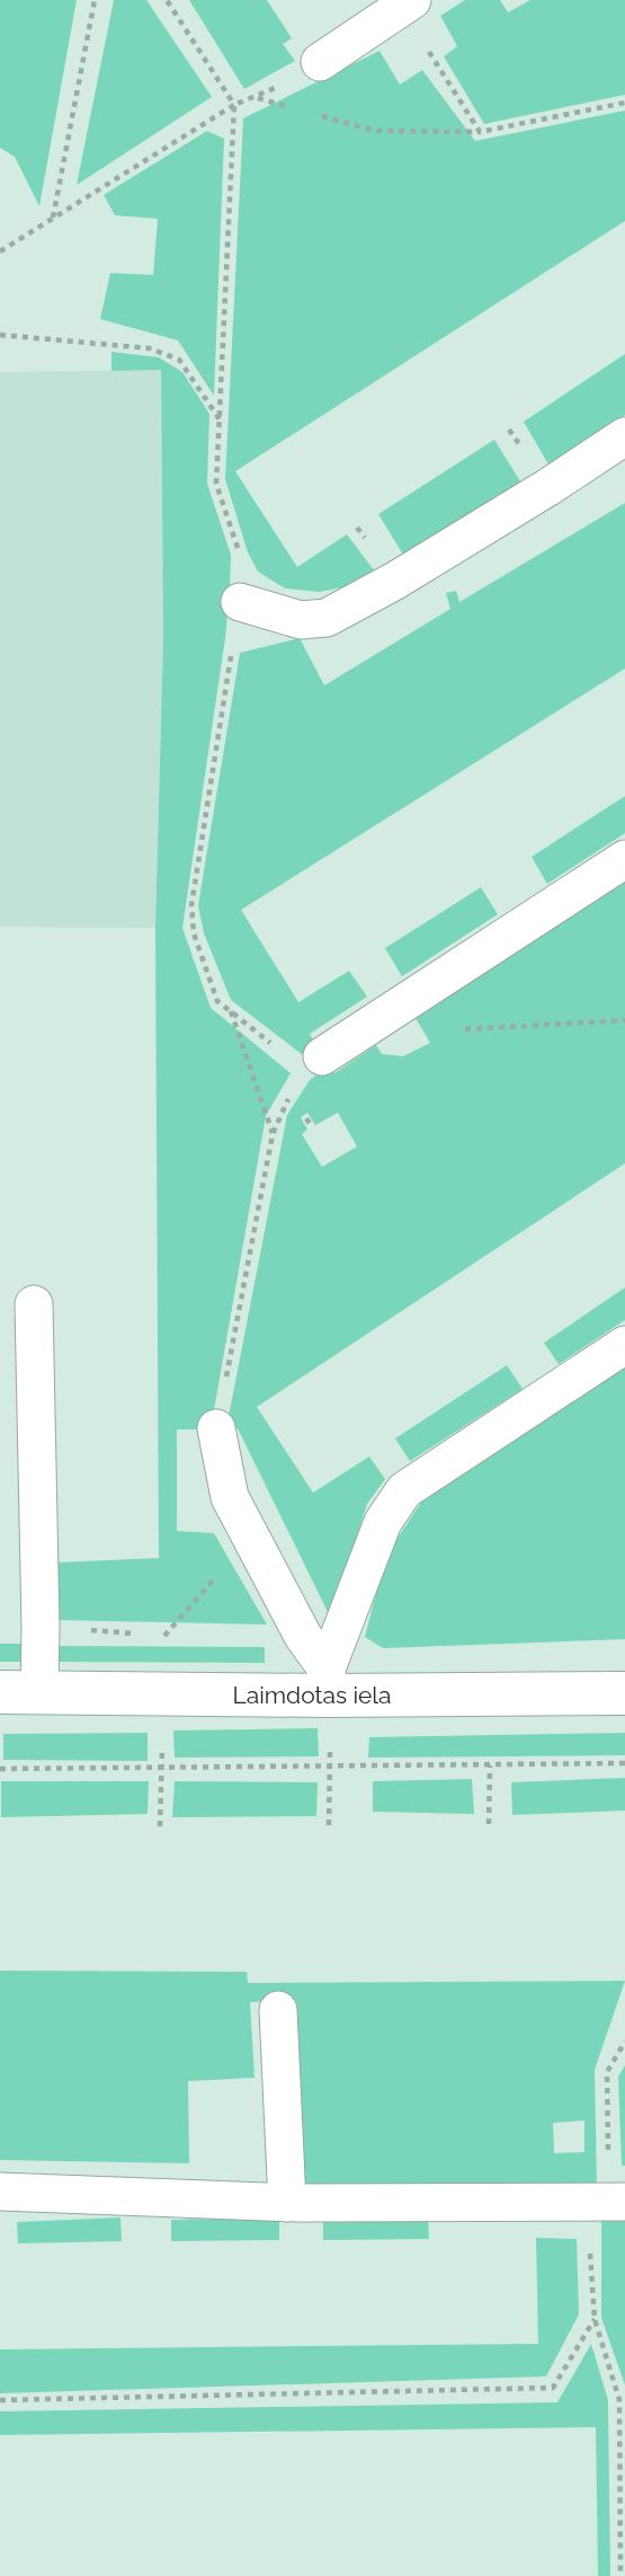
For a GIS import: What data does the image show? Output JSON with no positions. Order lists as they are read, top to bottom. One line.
{"streets":{"street":["Laimdotas iela"]}}
